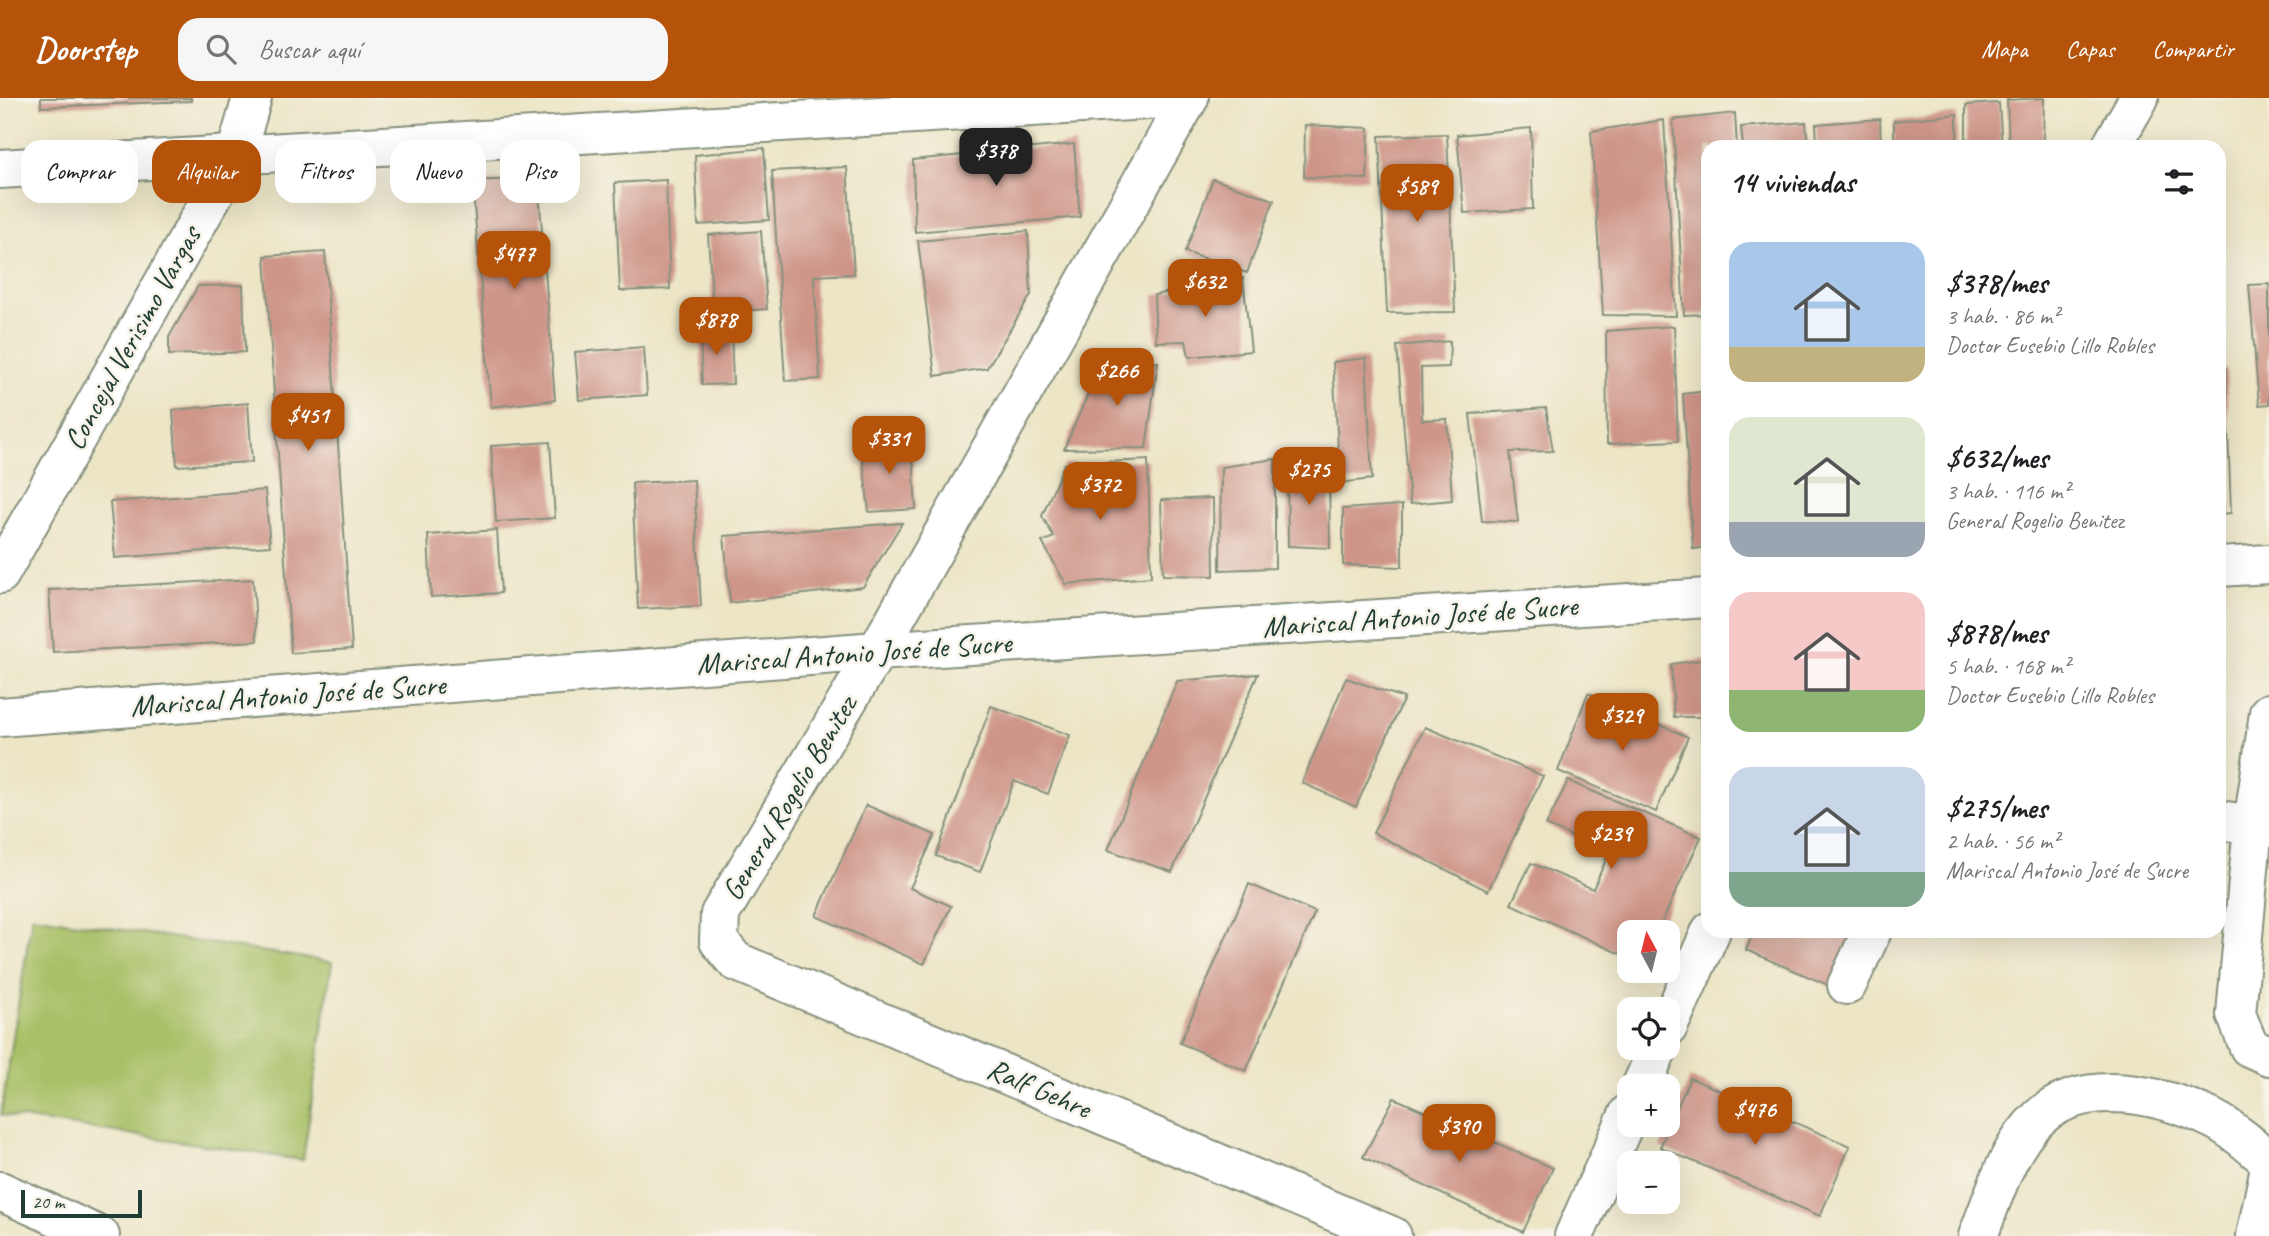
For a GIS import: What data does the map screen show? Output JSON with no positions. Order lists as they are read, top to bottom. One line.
{"streets":{"street":["Concejal Verisimo Vargas","Mariscal Antonio José de Sucre","General Rogelio Benitez","Ralf Gehre"]},"crossings":[["Mariscal Antonio José de Sucre","General Rogelio Benitez"],["General Rogelio Benitez","Ralf Gehre"]],"scale_bar":"20 m","north":"top","page":{"header":"Doorstep","search":"Buscar aquí","nav":["Mapa","Capas","Compartir"],"price":["$378","$589","$477","$632","$878","$266","$451","$331","$275","$372","$329","$239","$476","$390"],"chip":["Comprar","Alquilar","Filtros","Nuevo","Piso"],"heading":"14 viviendas","list":[{"name":"$378/mes","note":"3 hab. · 86 m² · Doctor Eusebio Lillo Robles"},{"name":"$632/mes","note":"3 hab. · 116 m² · General Rogelio Benitez"},{"name":"$878/mes","note":"5 hab. · 168 m² · Doctor Eusebio Lillo Robles"},{"name":"$275/mes","note":"2 hab. · 56 m² · Mariscal Antonio José de Sucre"}],"map_buttons":["+","−"],"scale":"20 m"}}
